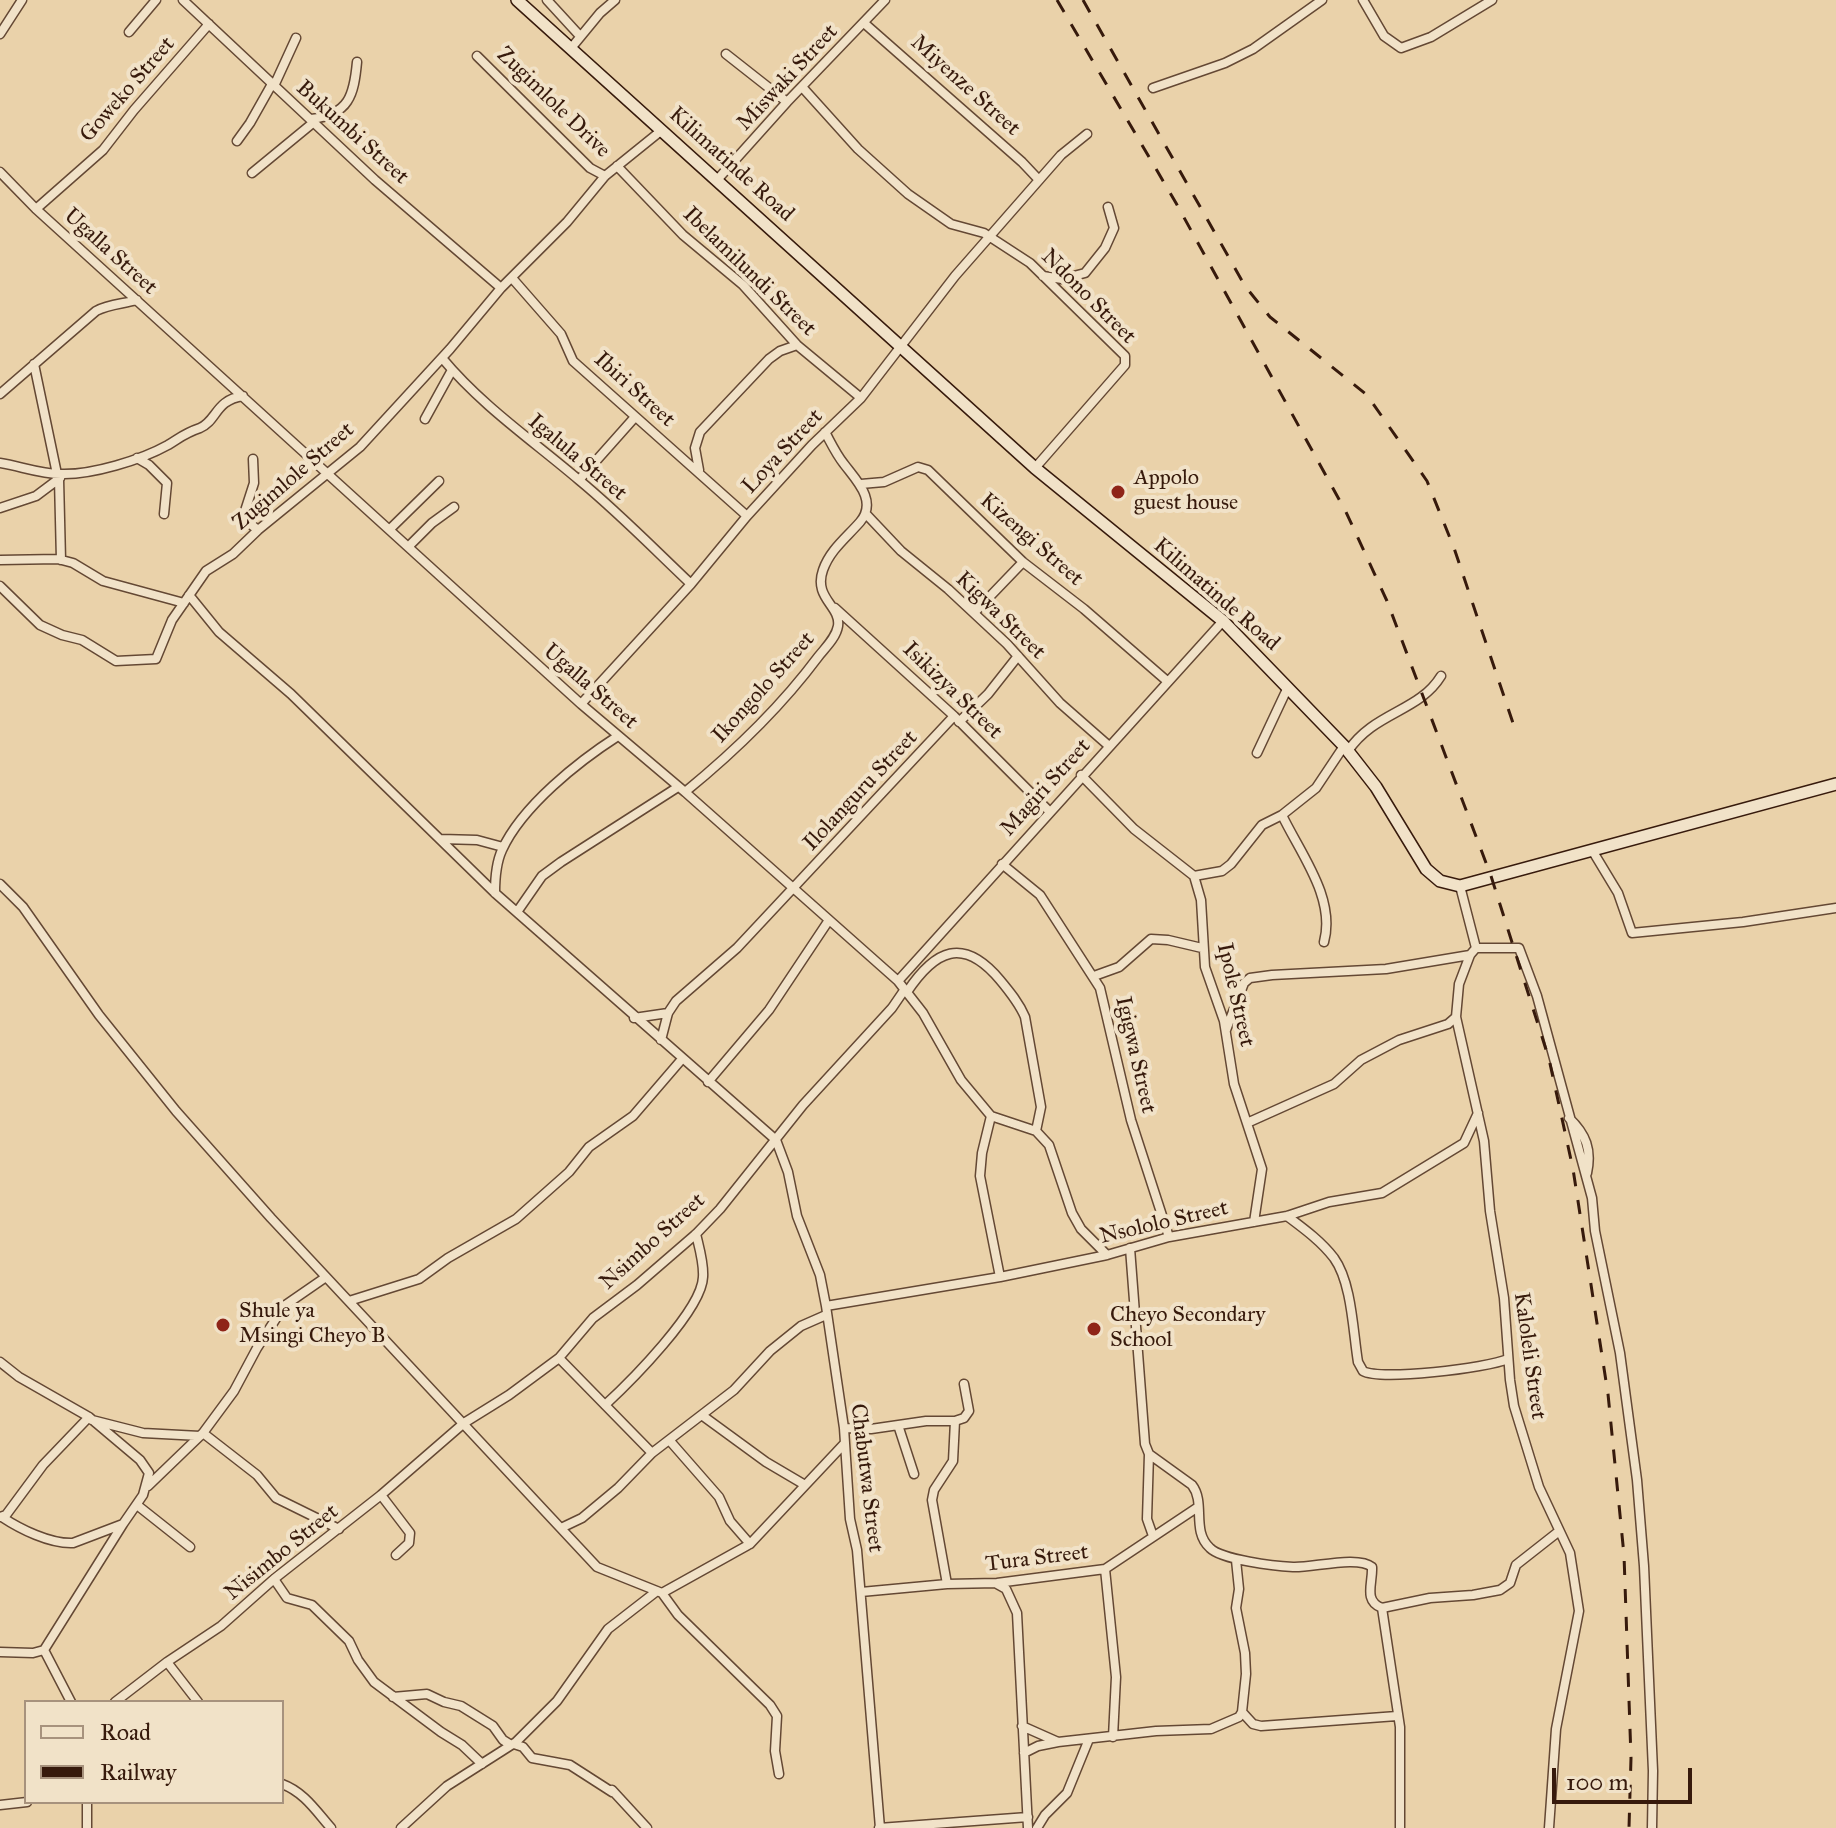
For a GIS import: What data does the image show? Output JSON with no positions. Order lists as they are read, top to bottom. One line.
{"streets":{"main road":["Kilimatinde Road"],"street":["Miswaki Street","Miyenze Street","Goweko Street","Zugimlole Drive","Bukumbi Street","Ugalla Street","Ibelamilundi Street","Ndono Street","Ibiri Street","Loya Street","Igalula Street","Zugimlole Street","Kizengi Street","Kigwa Street","Ikongolo Street","Isikizya Street","Magiri Street","Ilolanguru Street","Ipole Street","Igigwa Street","Nsololo Street","Nsimbo Street","Kaloleli Street","Chabutwa Street","Nisimbo Street","Tura Street"]},"crossings":[["Miswaki Street","Miyenze Street"],["Miswaki Street","Kilimatinde Road"],["Miswaki Street","Ndono Street"],["Miyenze Street","Loya Street"],["Goweko Street","Bukumbi Street"],["Goweko Street","Ugalla Street"],["Zugimlole Drive","Zugimlole Street"],["Bukumbi Street","Zugimlole Street"],["Kilimatinde Road","Ndono Street"],["Kilimatinde Road","Loya Street"],["Kilimatinde Road","Zugimlole Street"],["Kilimatinde Road","Magiri Street"],["Ugalla Street","Loya Street"],["Ugalla Street","Zugimlole Street"],["Ugalla Street","Ikongolo Street"],["Ugalla Street","Magiri Street"],["Ugalla Street","Ilolanguru Street"],["Ugalla Street","Nsimbo Street"],["Ibelamilundi Street","Loya Street"],["Ibelamilundi Street","Zugimlole Street"],["Ndono Street","Loya Street"],["Ibiri Street","Loya Street"],["Ibiri Street","Zugimlole Street"],["Loya Street","Igalula Street"],["Igalula Street","Zugimlole Street"],["Kizengi Street","Magiri Street"],["Kigwa Street","Ikongolo Street"],["Kigwa Street","Magiri Street"],["Kigwa Street","Ilolanguru Street"],["Ikongolo Street","Isikizya Street"],["Isikizya Street","Magiri Street"],["Isikizya Street","Ilolanguru Street"],["Magiri Street","Igigwa Street"],["Ipole Street","Nsololo Street"],["Igigwa Street","Nsololo Street"],["Nsololo Street","Kaloleli Street"],["Nsololo Street","Chabutwa Street"],["Nsimbo Street","Chabutwa Street"],["Nsimbo Street","Nisimbo Street"],["Chabutwa Street","Tura Street"]],"places":["Appolo guest house","Shule ya Msingi Cheyo B","Cheyo Secondary School"],"legend":["Road","Railway"],"scale_bar":"100 m"}
